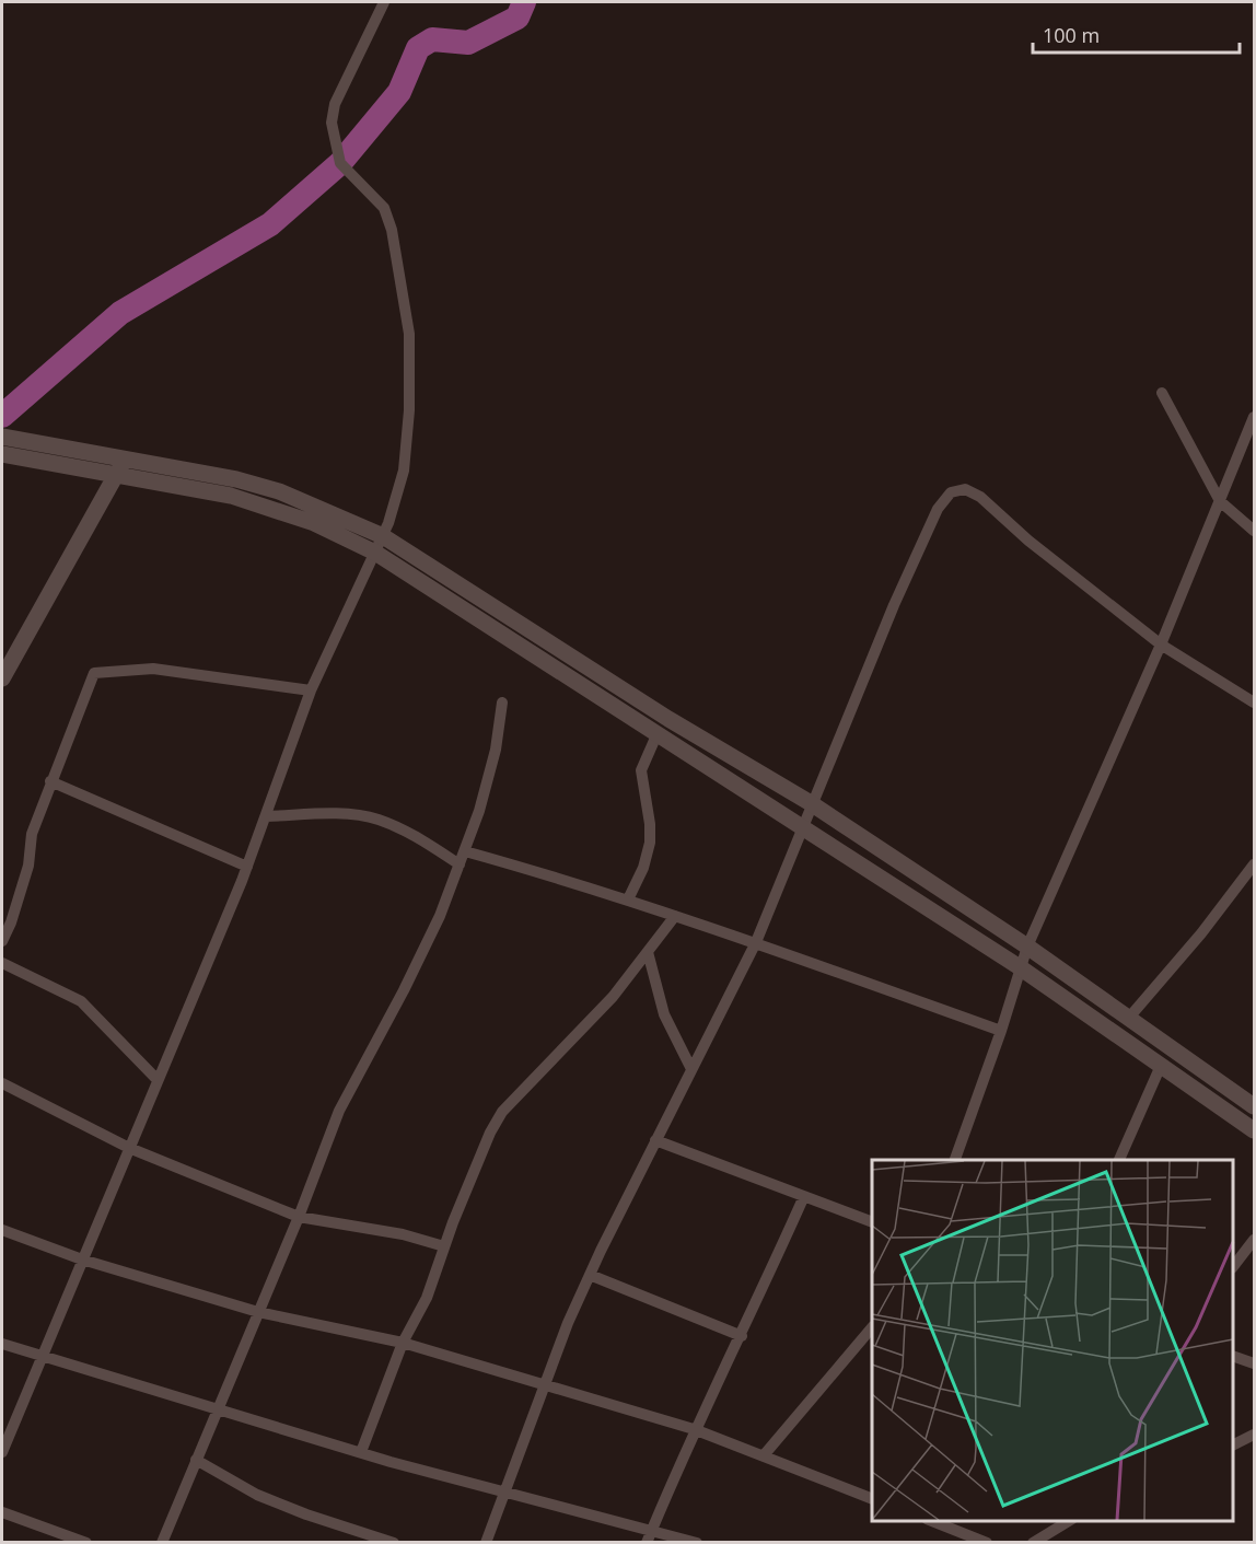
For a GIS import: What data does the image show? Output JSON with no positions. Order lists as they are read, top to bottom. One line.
{"scale_bar":"100 m"}
